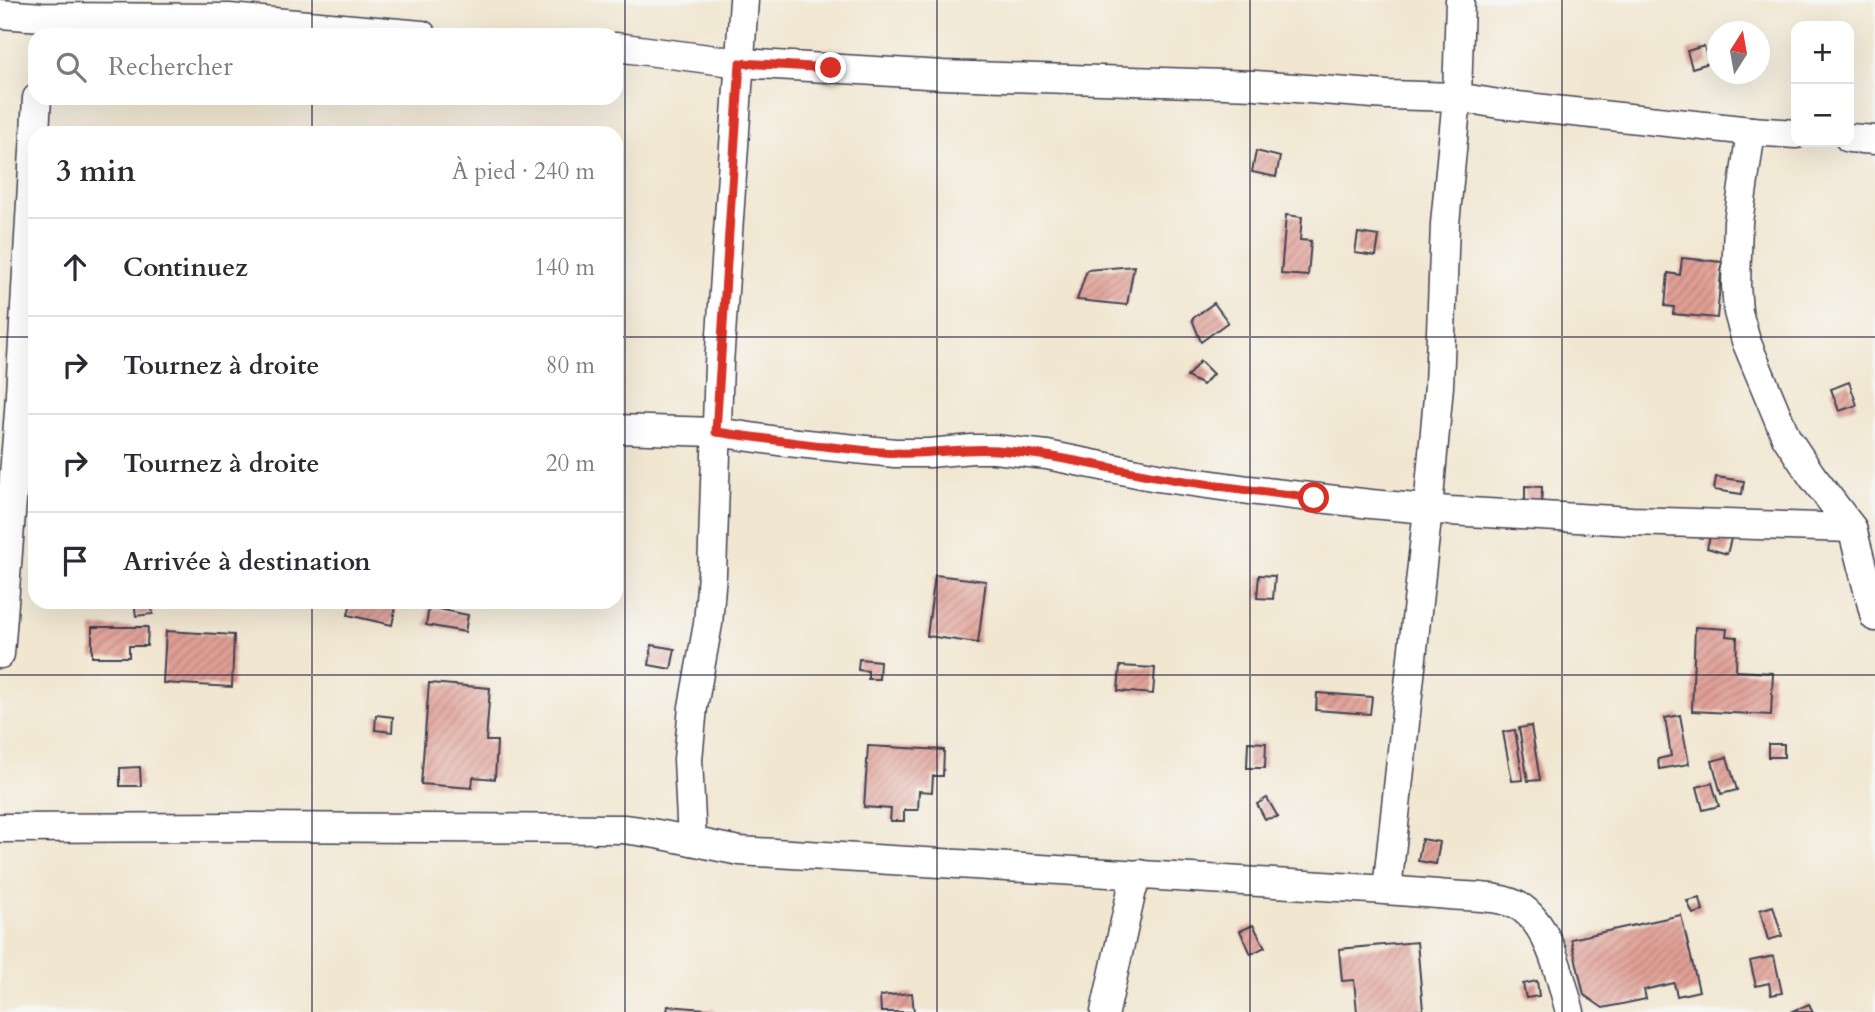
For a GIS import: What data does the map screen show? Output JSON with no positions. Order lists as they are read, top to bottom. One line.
{"north":"top","page":{"map_buttons":["+","−"],"search":"Rechercher","heading":["3 min","À pied · 240 m"],"list":[["Continuez","140 m"],["Tournez à droite","80 m"],["Tournez à droite","20 m"],"Arrivée à destination"]}}
